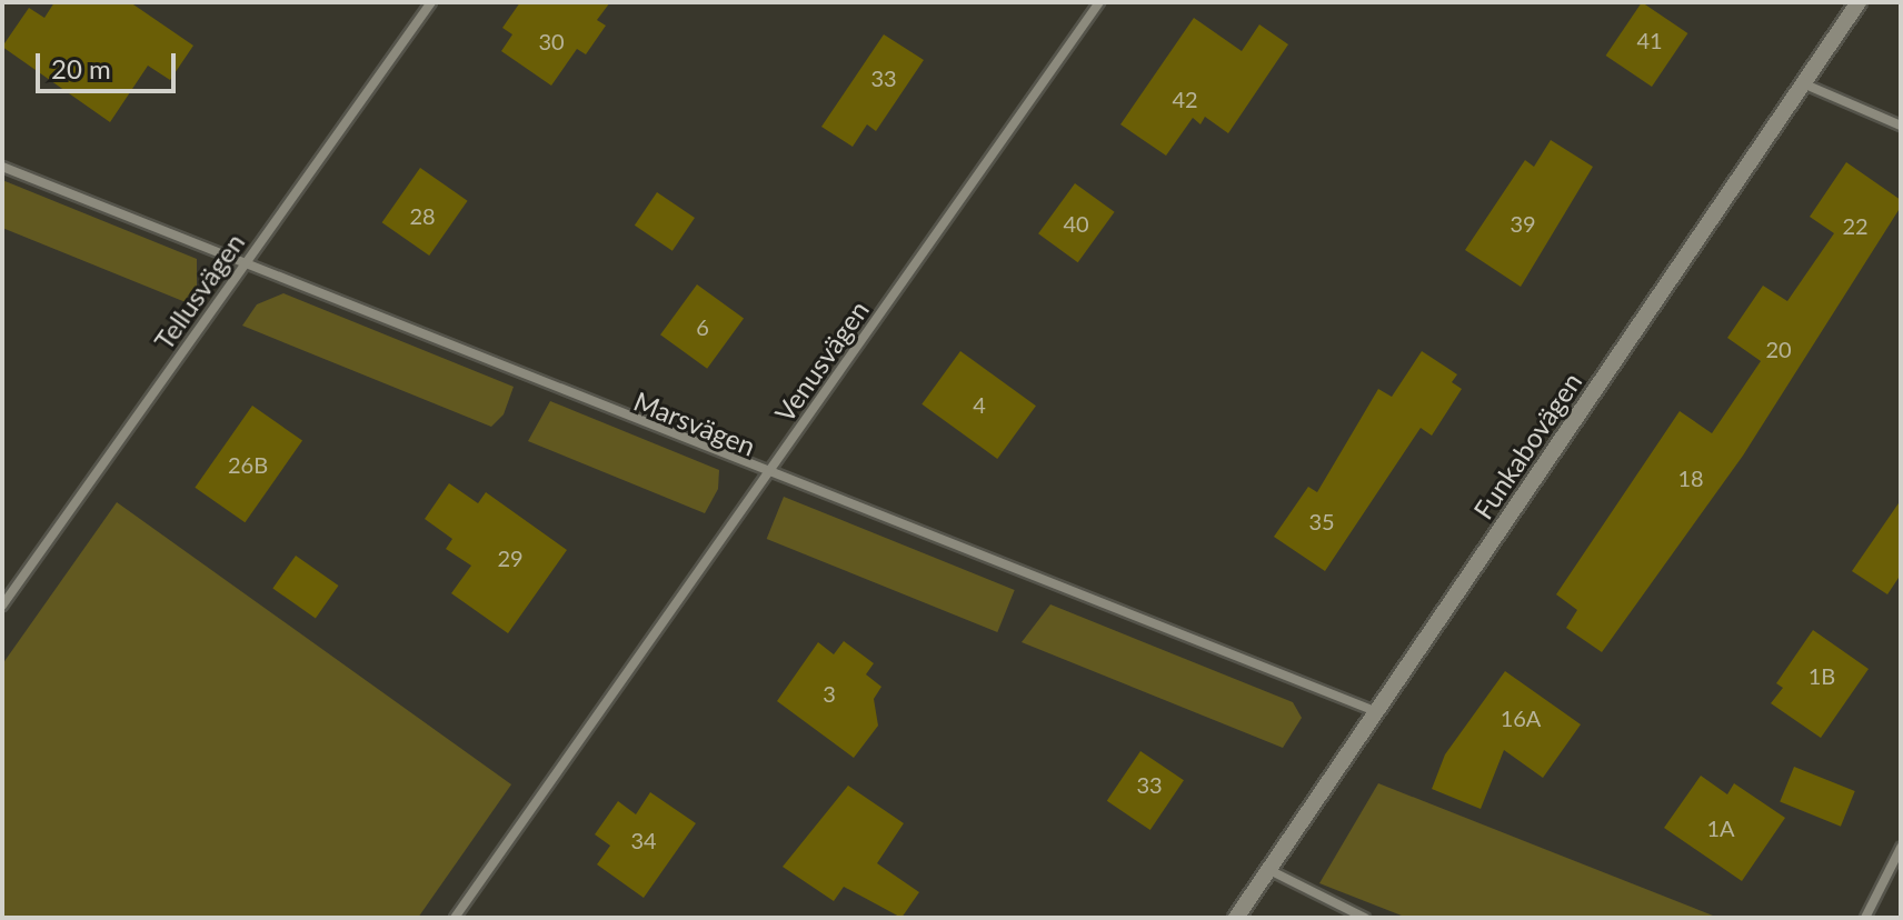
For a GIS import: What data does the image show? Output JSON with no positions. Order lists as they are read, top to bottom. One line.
{"streets":{"street":["Tellusvägen","Venusvägen","Marsvägen","Funkabovägen"]},"crossings":[["Tellusvägen","Marsvägen"],["Venusvägen","Marsvägen"],["Marsvägen","Funkabovägen"]],"house_numbers":["41","30","33","42","28","40","39","22","6","20","4","26B","18","35","29","1B","3","16A","33","1A","34"],"scale_bar":"20 m"}
